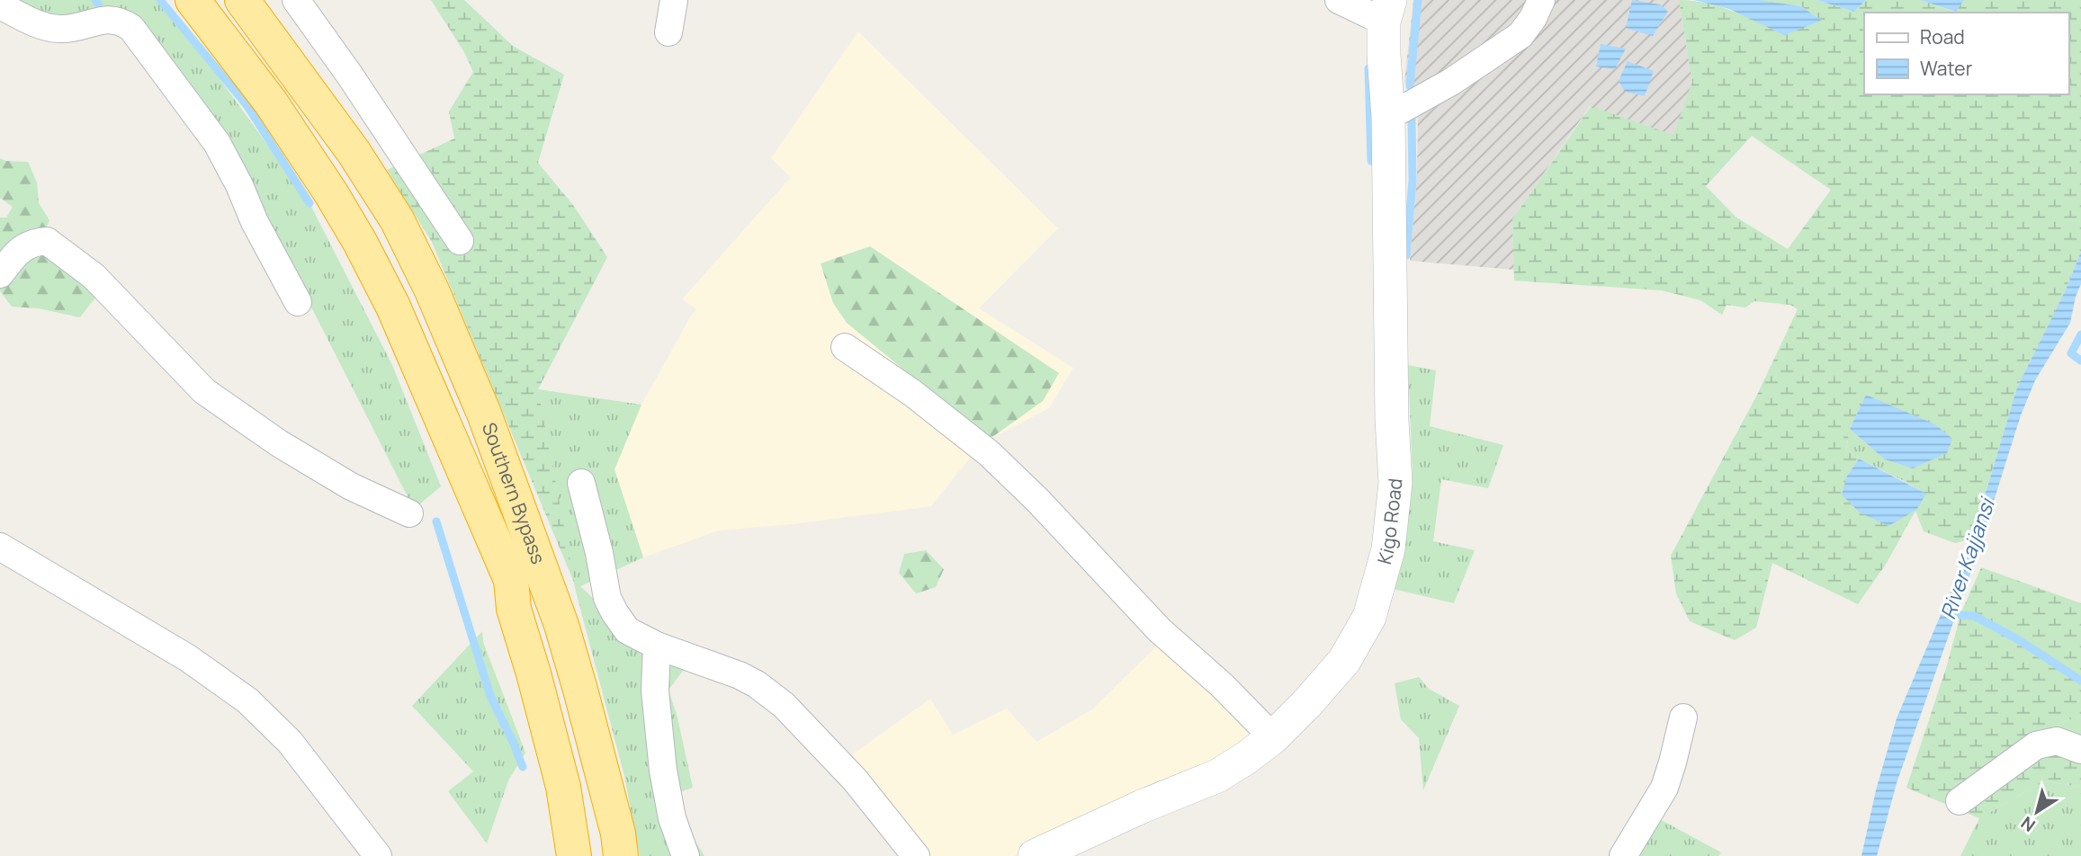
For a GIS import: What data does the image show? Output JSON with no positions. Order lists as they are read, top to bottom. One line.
{"streets":{"highway":["Southern Bypass"],"street":["Kigo Road"]},"water":["River Kajjansi"],"legend":["Road","Water"],"north":"bottom left"}
